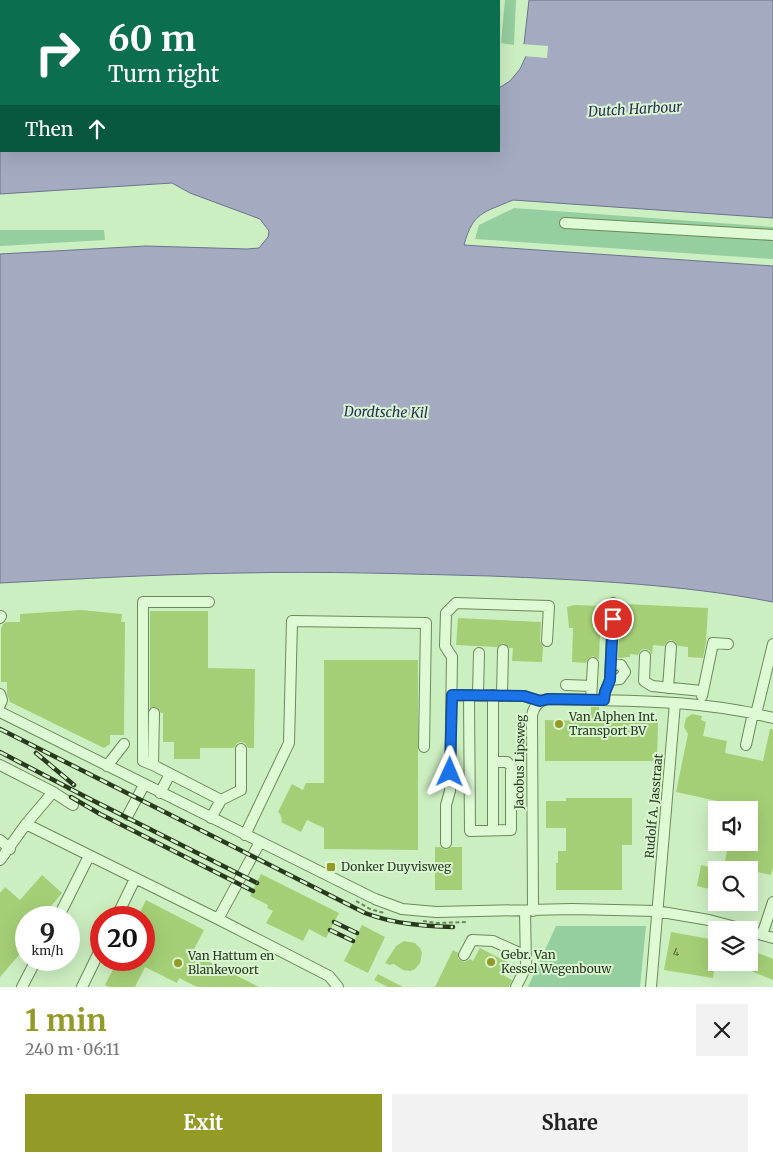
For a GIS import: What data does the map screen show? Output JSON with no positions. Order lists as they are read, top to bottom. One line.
{"streets":{"street":["Jacobus Lipsweg","Rudolf A. Jasstraat"]},"crossings":[["Jacobus Lipsweg","Rudolf A. Jasstraat"]],"water":["Dutch Harbour","Dordtsche Kil"],"places":{"other":["Van Alphen Int. Transport BV","Gebr. Van Kessel Wegenbouw","Van Hattum en Blankevoort"],"transit":["Donker Duyvisweg"]},"house_numbers":["4"],"page":{"turn":["60 m","Turn right"],"then":"Then","speed":"9 km/h","limit":"20","heading":["1 min","240 m · 06:11"],"buttons":["Exit","Share"]}}
